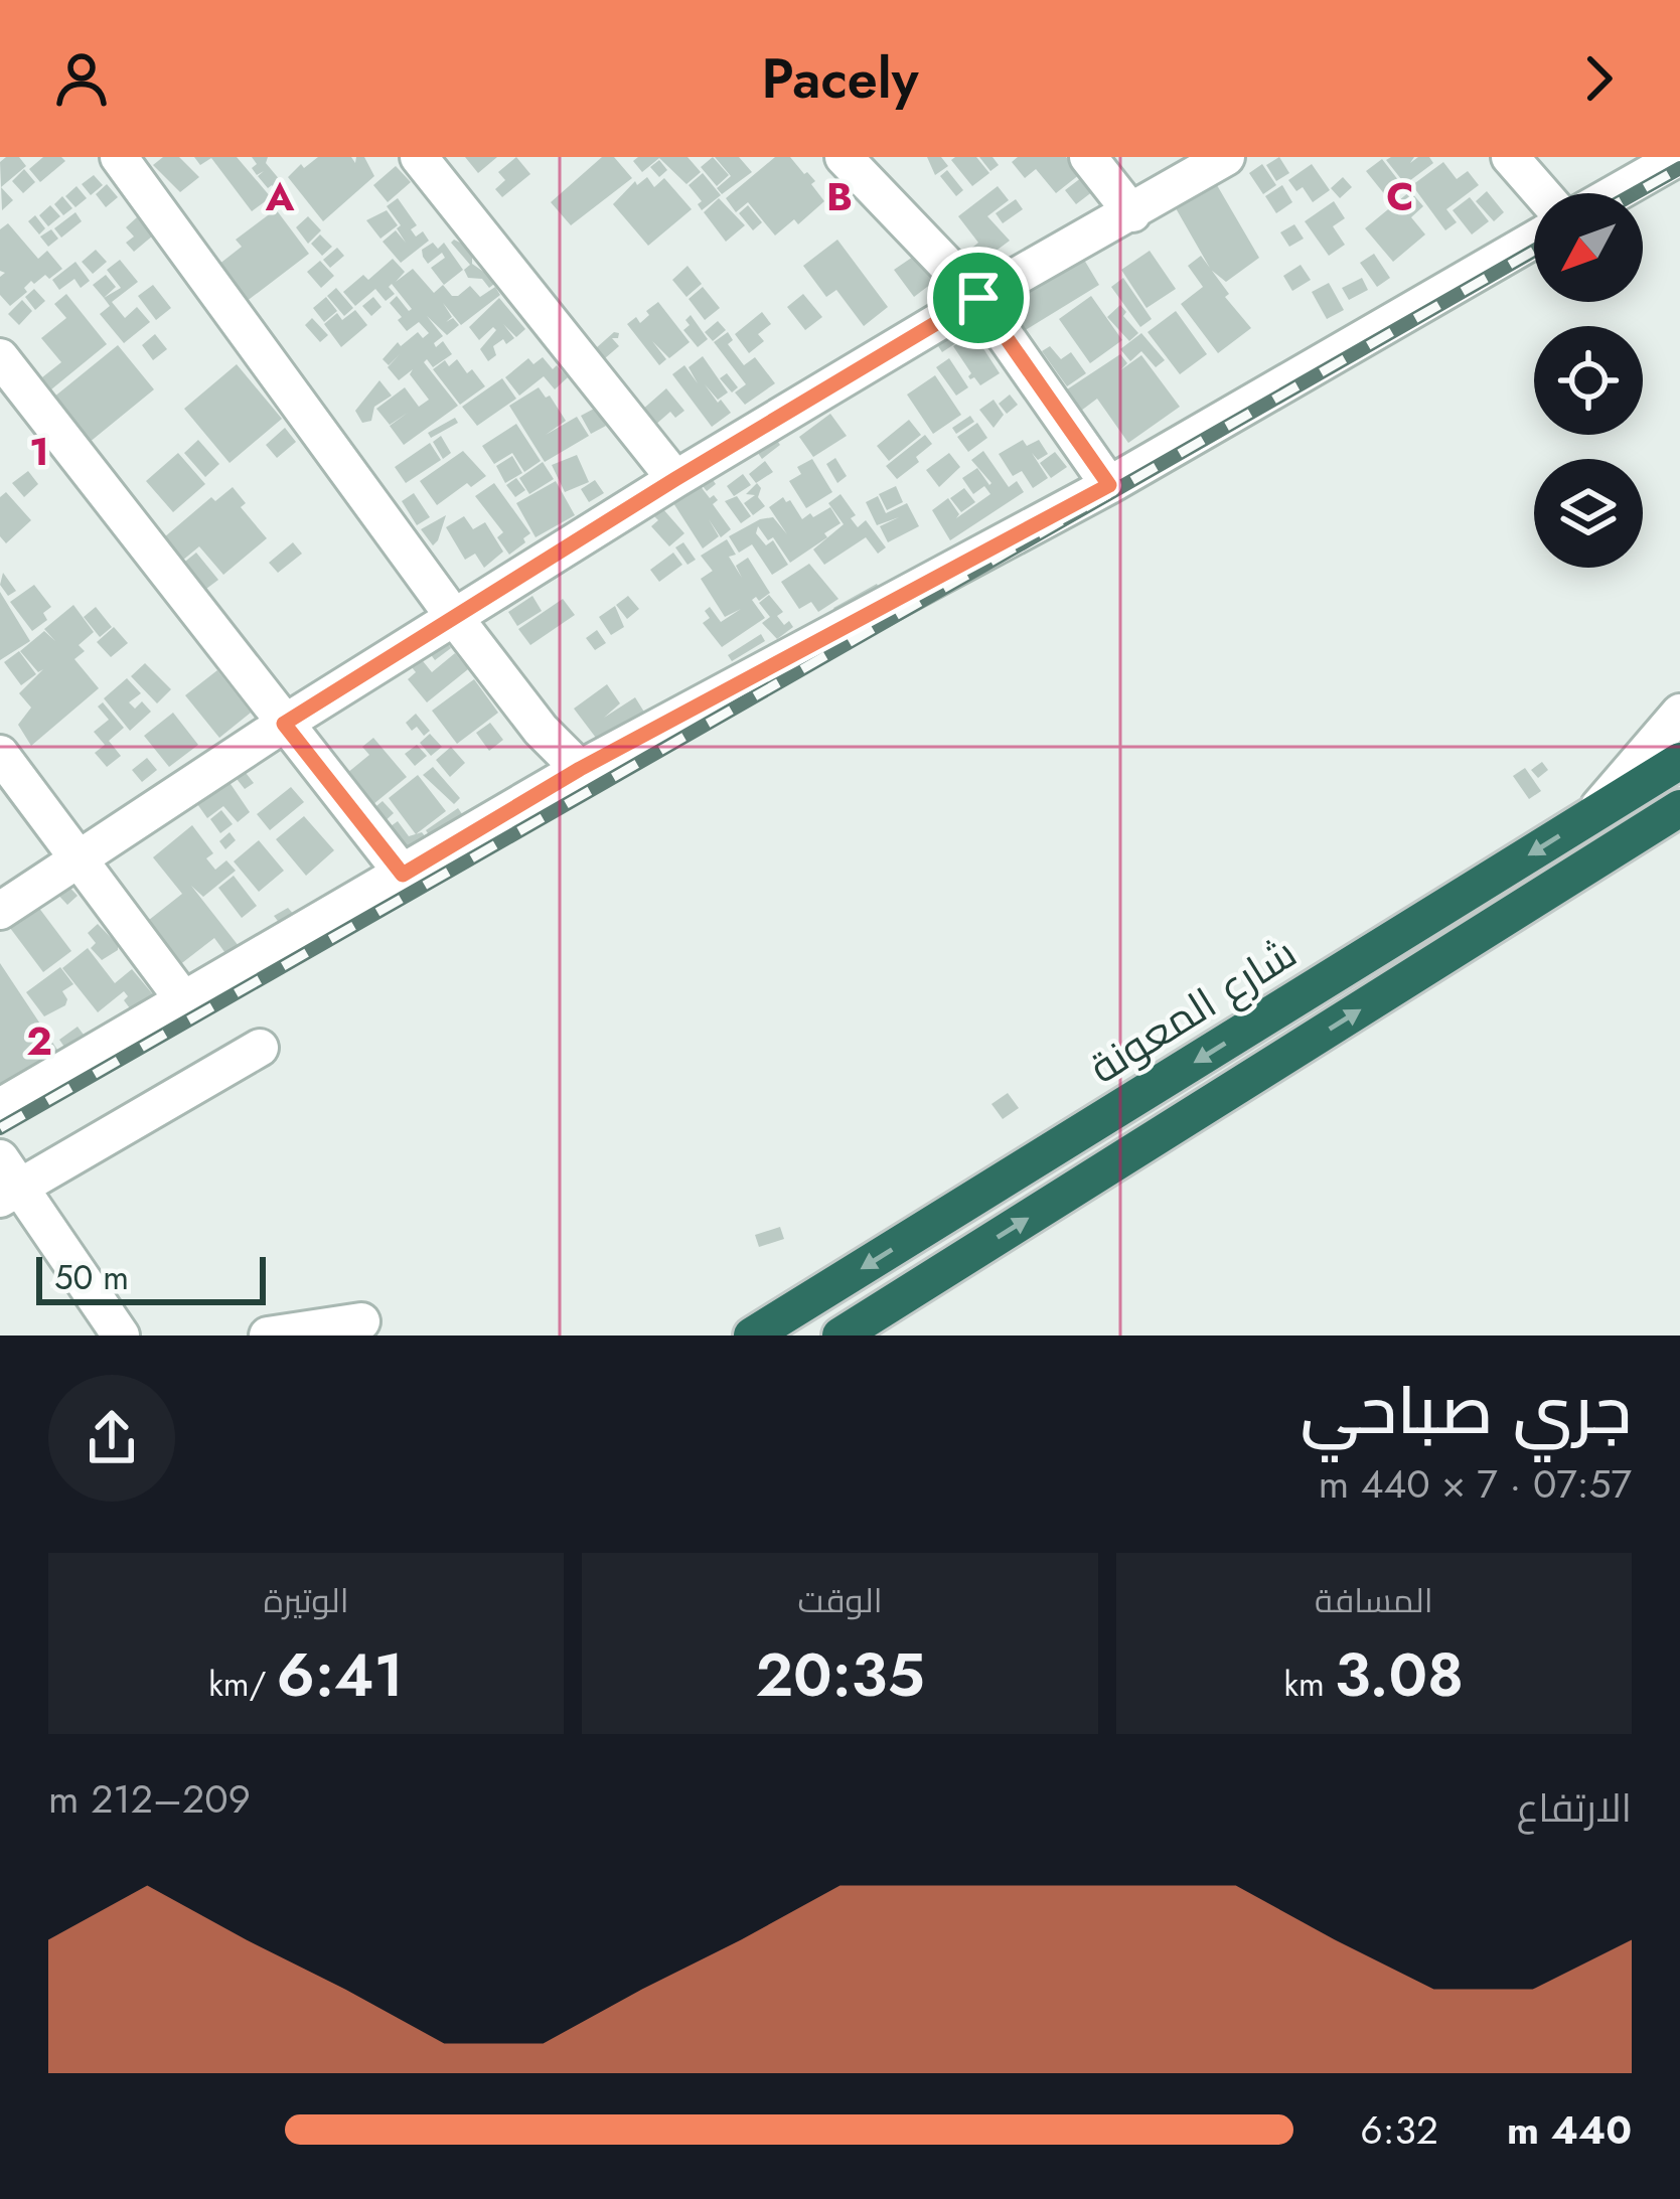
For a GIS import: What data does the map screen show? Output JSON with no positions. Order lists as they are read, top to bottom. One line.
{"streets":{"highway":["شارع المعونة"]},"scale_bar":"50 m","north":"bottom left","page":{"header":"Pacely","scale":"50 m","heading":["جري صباحي","07:57 · 7 × 440 m"],"stats":[["المسافة","3.08 km"],["الوقت","20:35"],["الوتيرة","6:41 /km"]],"chart":["الارتفاع","209–212 m"],"list":[{"name":"440 m","note":"6:32"}]},"grid":{"columns":["A","B","C"],"rows":["1","2"]}}
